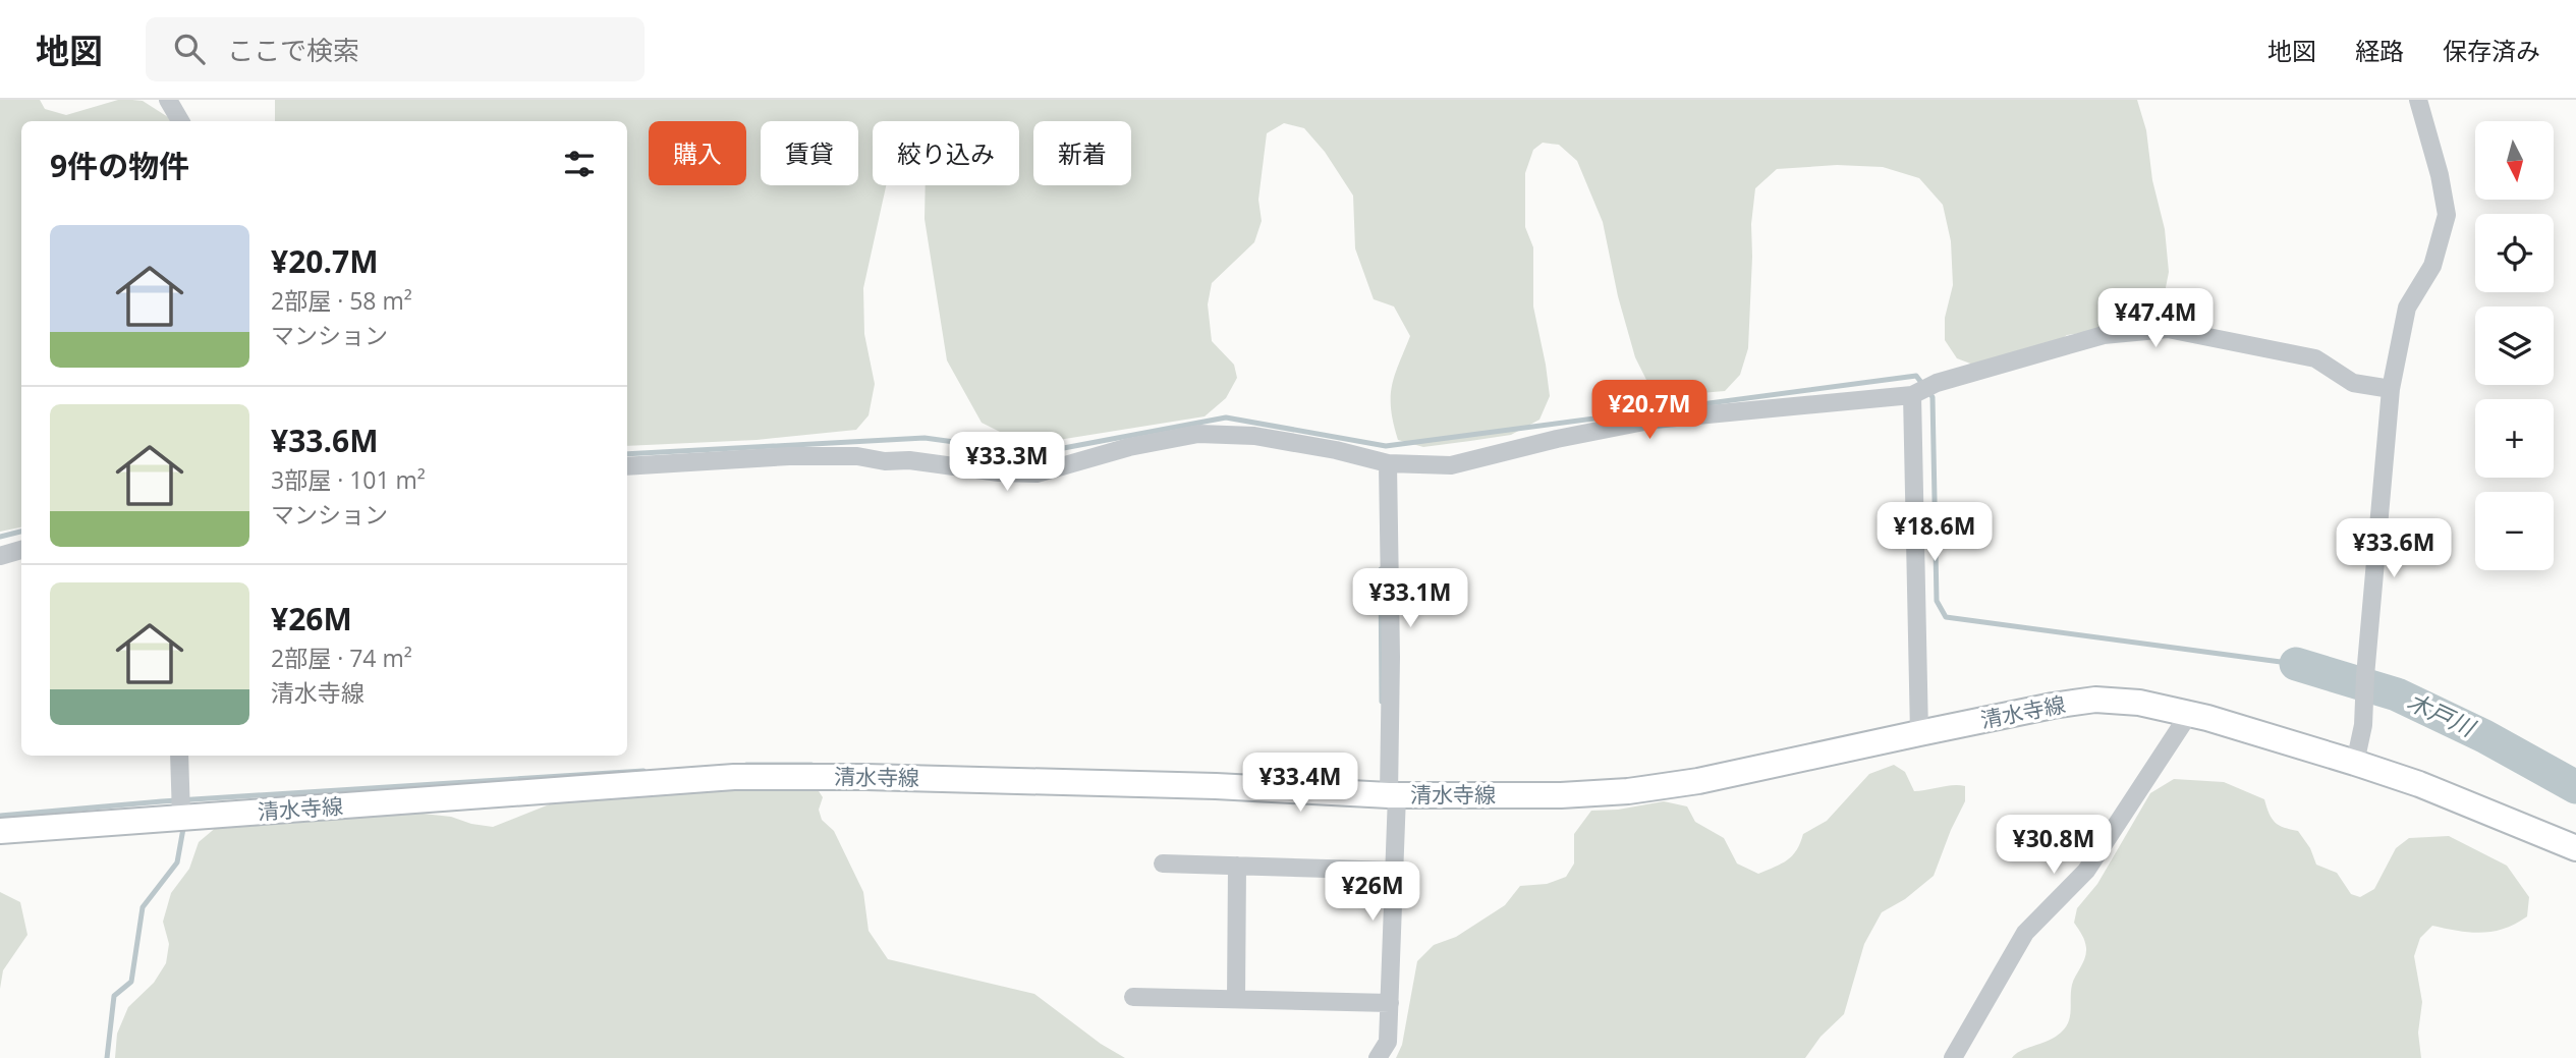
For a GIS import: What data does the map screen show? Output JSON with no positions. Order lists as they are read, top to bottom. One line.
{"streets":{"main road":["清水寺線"]},"water":["木戸川"],"north":"bottom","page":{"header":"地図","search":"ここで検索","nav":["地図","経路","保存済み"],"map_buttons":["+","−"],"chip":["購入","賃貸","絞り込み","新着"],"heading":"9件の物件","list":[{"name":"¥20.7M","note":"2部屋 · 58 m² · マンション"},{"name":"¥33.6M","note":"3部屋 · 101 m² · マンション"},{"name":"¥26M","note":"2部屋 · 74 m² · 清水寺線"}],"price":["¥47.4M","¥20.7M","¥33.3M","¥18.6M","¥33.6M","¥33.1M","¥33.4M","¥30.8M","¥26M"]}}
